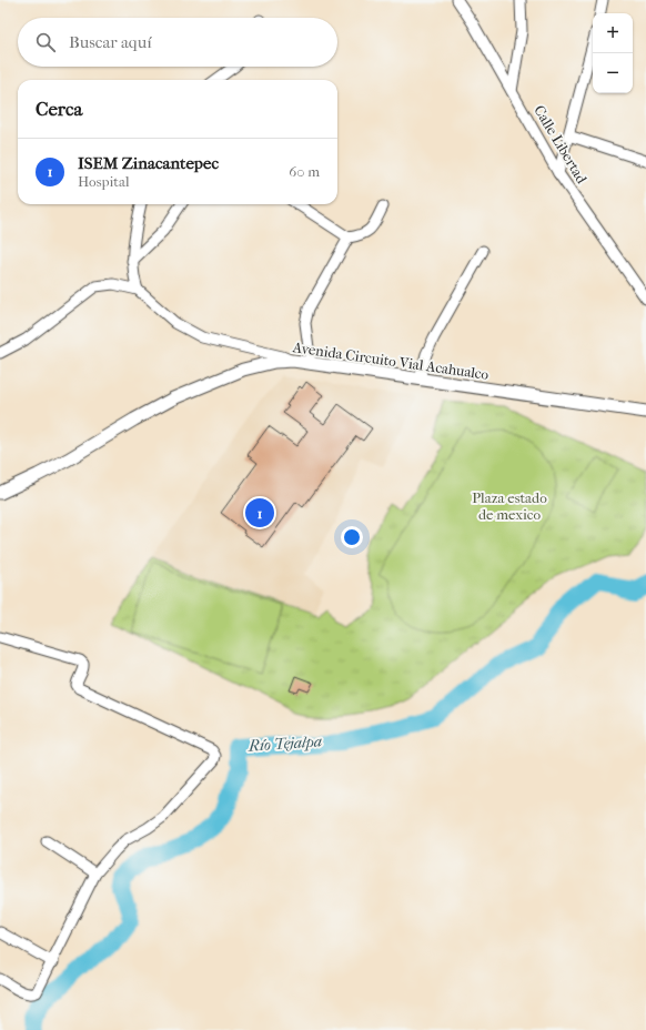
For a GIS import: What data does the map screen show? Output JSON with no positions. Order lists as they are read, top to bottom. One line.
{"streets":{"street":["Calle Libertad","Avenida Circuito Vial Acahualco"]},"water":["Río Tejalpa"],"parks":["Plaza estado de mexico"],"page":{"map_buttons":["+","−"],"search":"Buscar aquí","heading":"Cerca","list":[{"mark":"1","name":"ISEM Zinacantepec","note":"Hospital","value":"60 m"}],"pins":"1"}}
